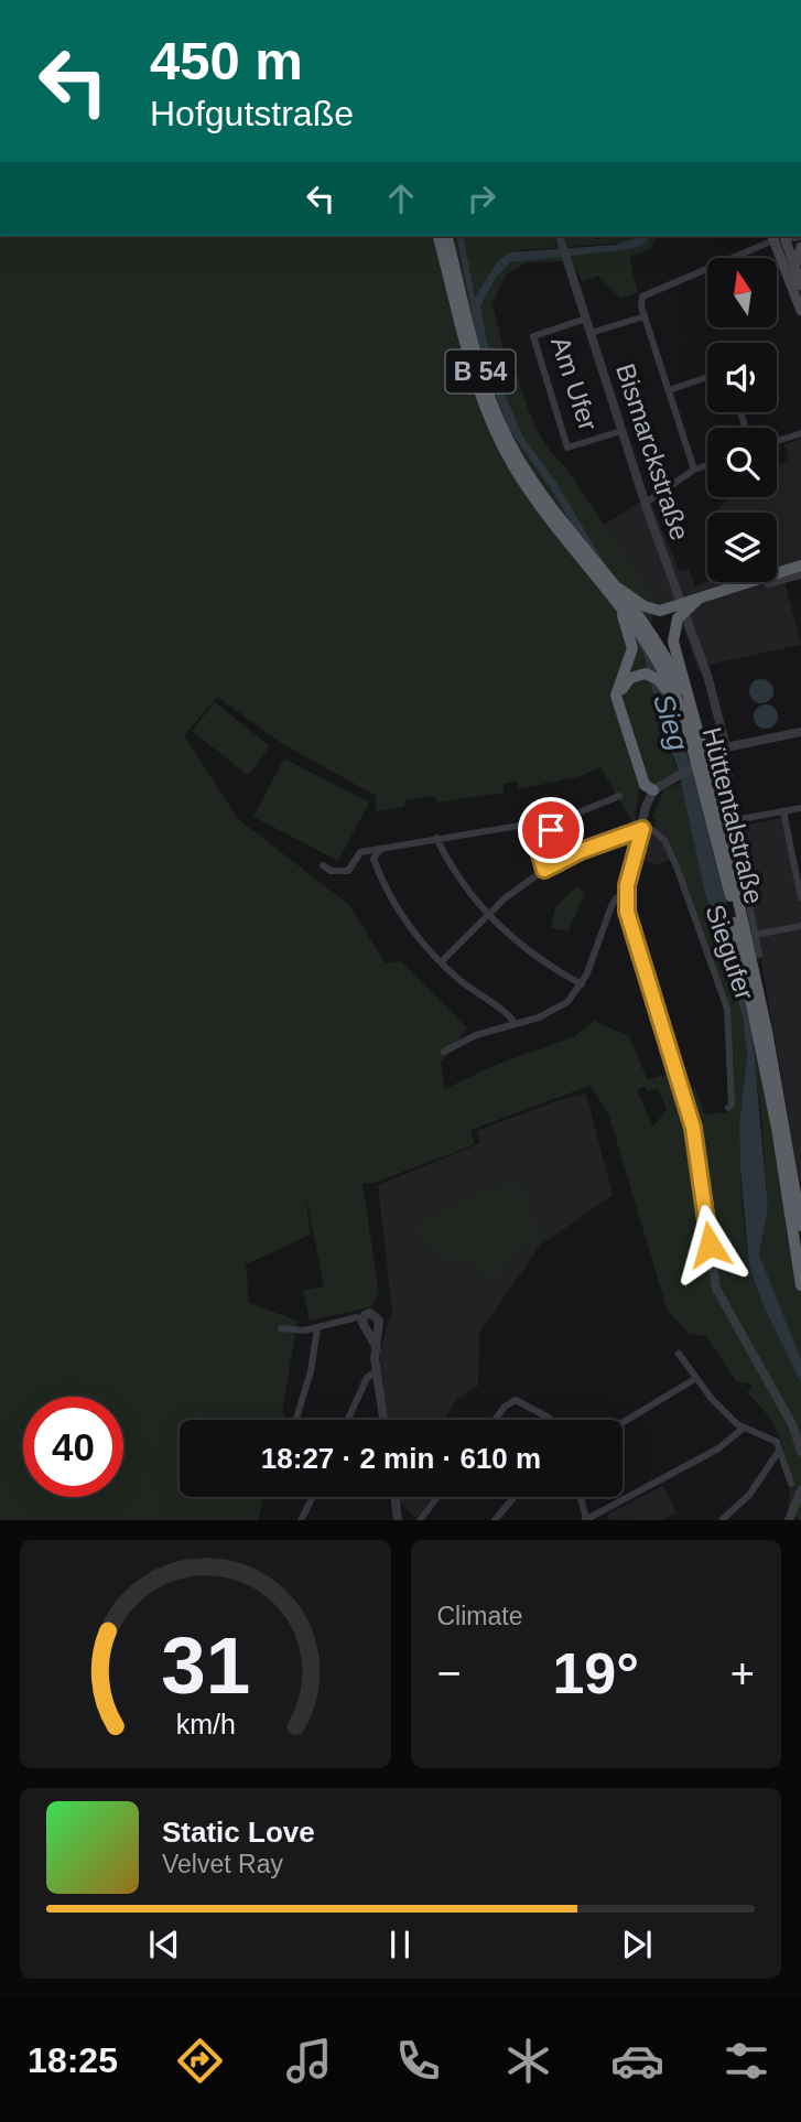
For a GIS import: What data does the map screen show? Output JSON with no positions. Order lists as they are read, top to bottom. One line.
{"streets":{"highway":["B 54","Hüttentalstraße"],"street":["Am Ufer","Bismarckstraße","Siegufer"]},"crossings":[["Am Ufer","Bismarckstraße"]],"water":["Sieg"],"north":"top","page":{"turn":["450 m","Hofgutstraße"],"limit":"40","trip":"18:27 · 2 min · 610 m","tile":"Climate","heat":["−","19°","+"],"song":["Static Love","Velvet Ray"],"tabs":"18:25","gauge":["31","km/h"]}}
